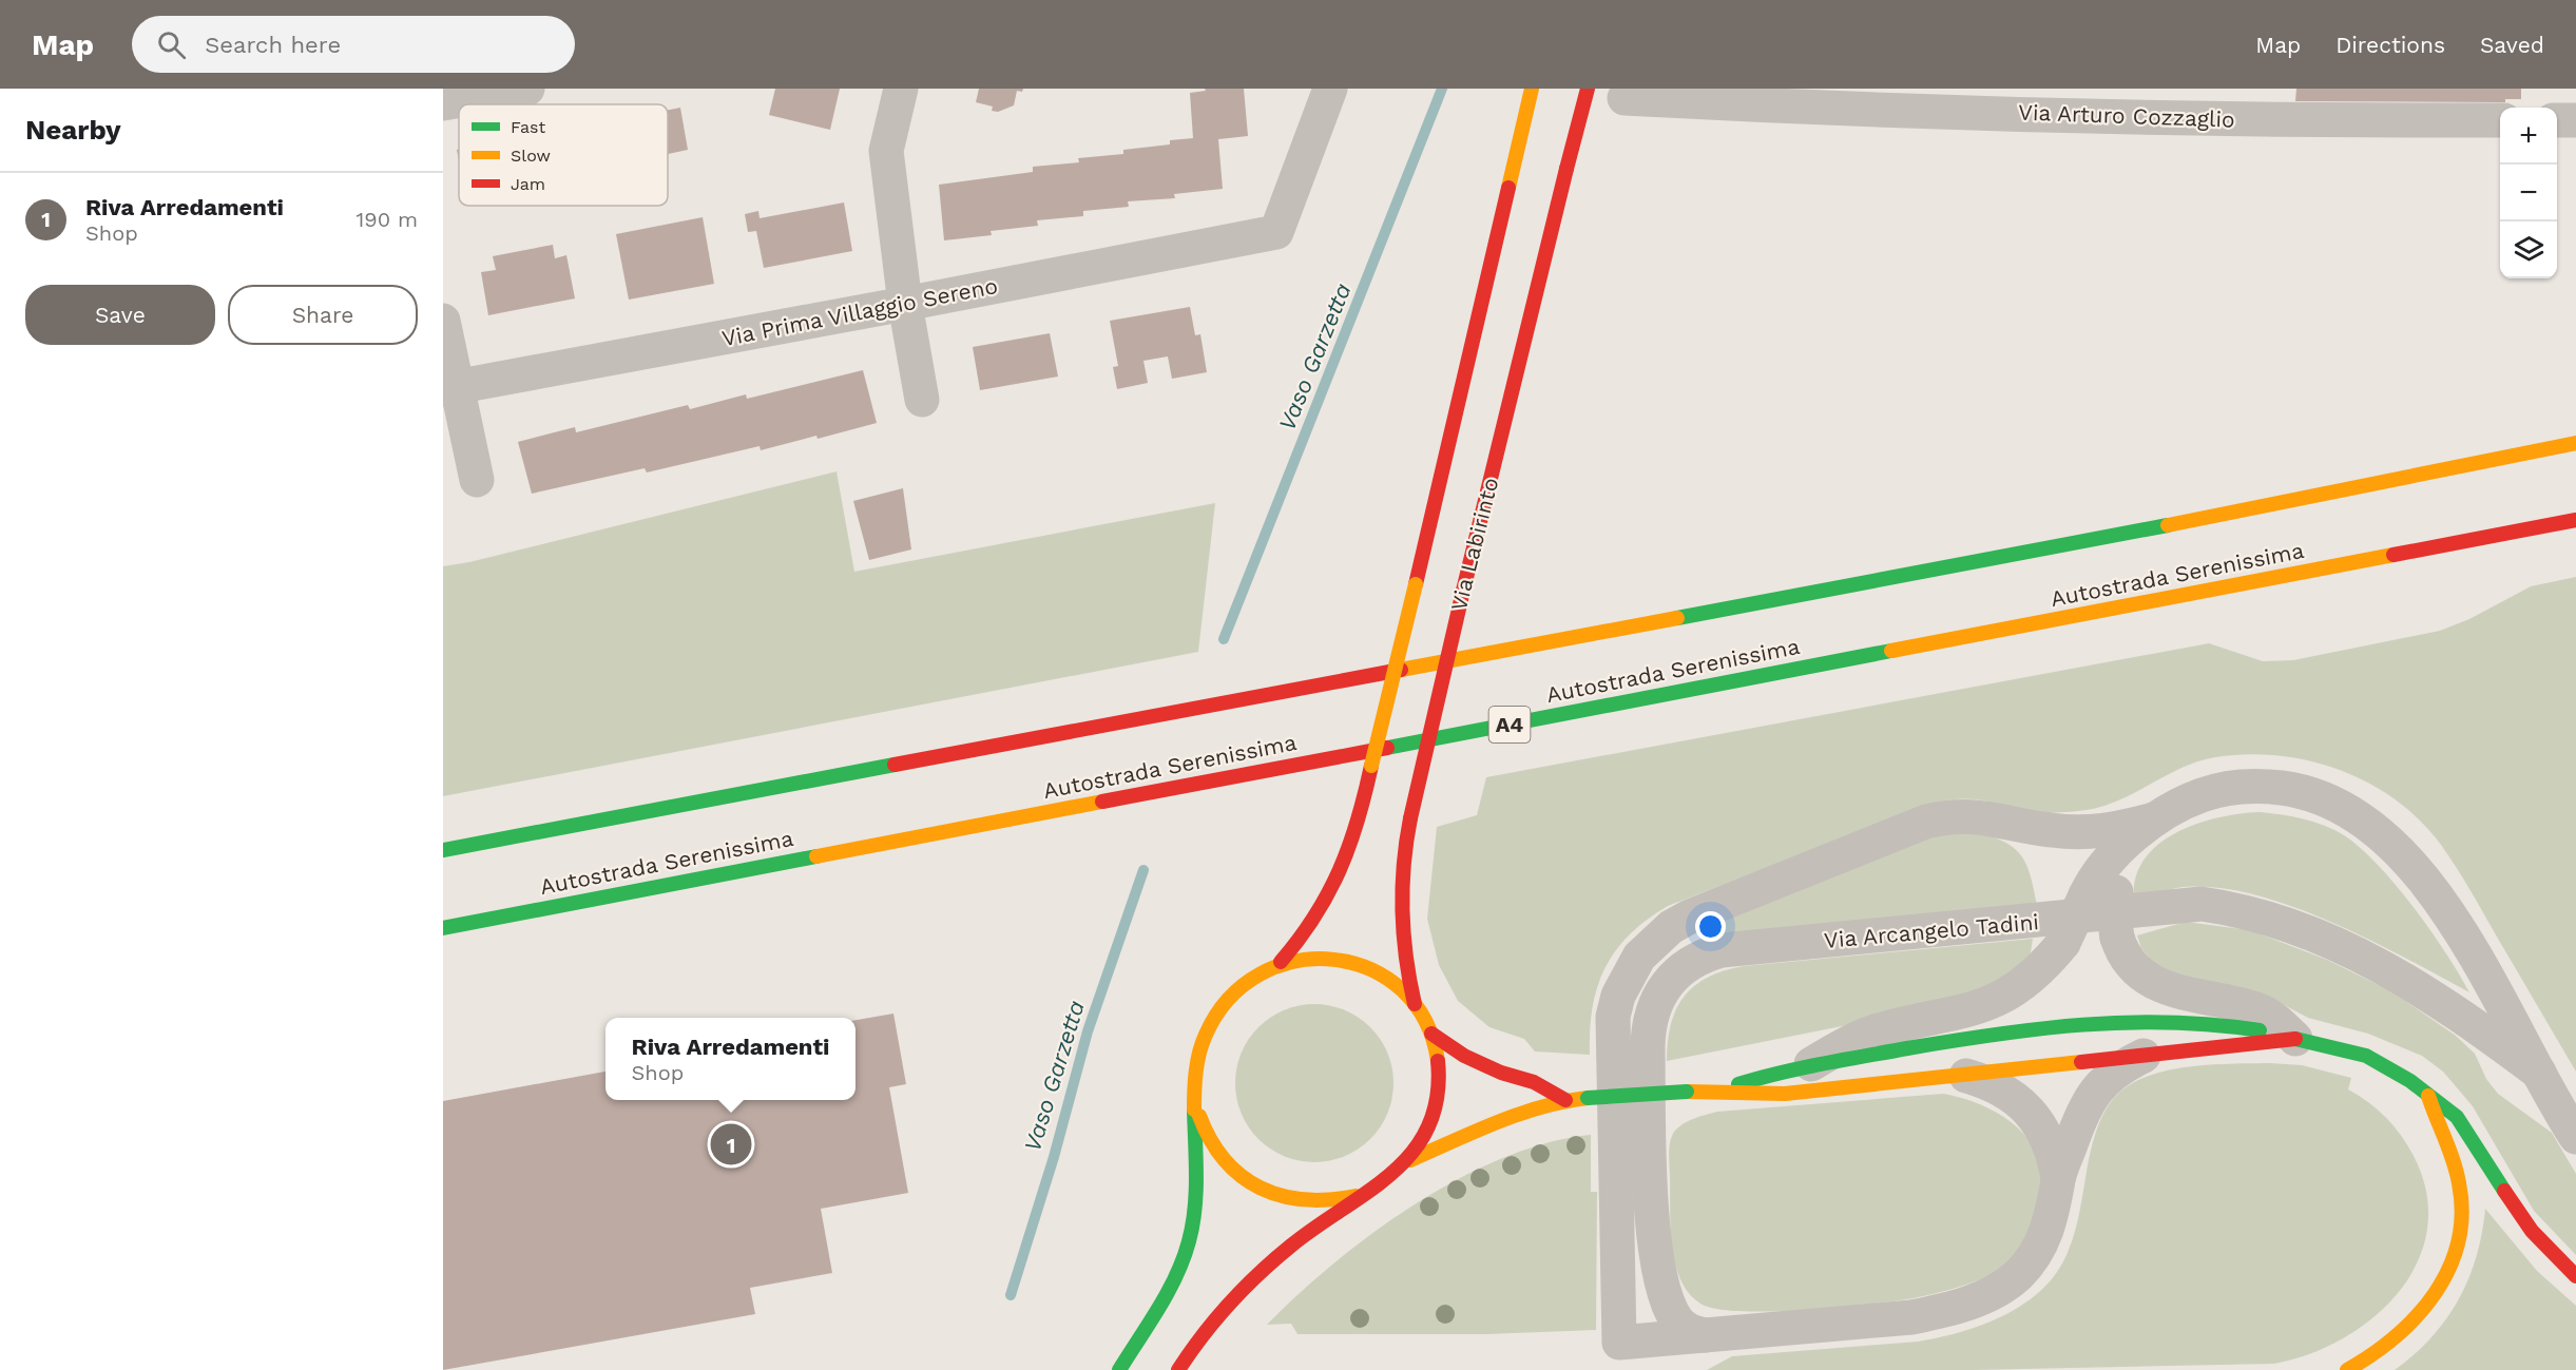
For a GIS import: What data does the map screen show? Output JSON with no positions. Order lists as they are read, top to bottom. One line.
{"streets":{"main road":["Via Labirinto","Autostrada Serenissima","A4"],"street":["Via Arturo Cozzaglio","Via Prima Villaggio Sereno","Via Arcangelo Tadini"]},"water":["Vaso Garzetta"],"legend":["Fast","Slow","Jam"],"page":{"header":"Map","search":"Search here","nav":["Map","Directions","Saved"],"heading":"Nearby","map_buttons":["+","−"],"list":[{"mark":"1","name":"Riva Arredamenti","note":"Shop","value":"190 m"}],"buttons":["Save","Share"],"popup":["Riva Arredamenti","Shop"],"pins":"1"}}
